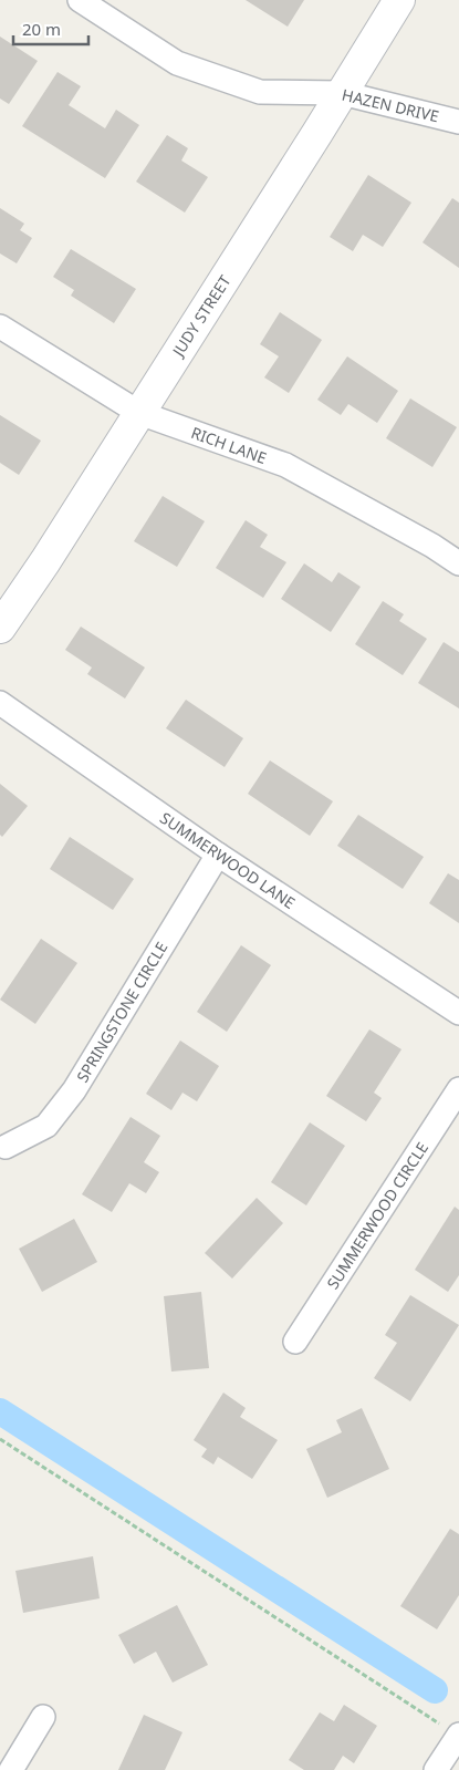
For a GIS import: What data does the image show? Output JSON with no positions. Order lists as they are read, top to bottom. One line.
{"streets":{"street":["HAZEN DRIVE","JUDY STREET","RICH LANE","SUMMERWOOD LANE","SPRINGSTONE CIRCLE","SUMMERWOOD CIRCLE"]},"crossings":[["HAZEN DRIVE","JUDY STREET"],["JUDY STREET","RICH LANE"],["SUMMERWOOD LANE","SPRINGSTONE CIRCLE"]],"scale_bar":"20 m"}
